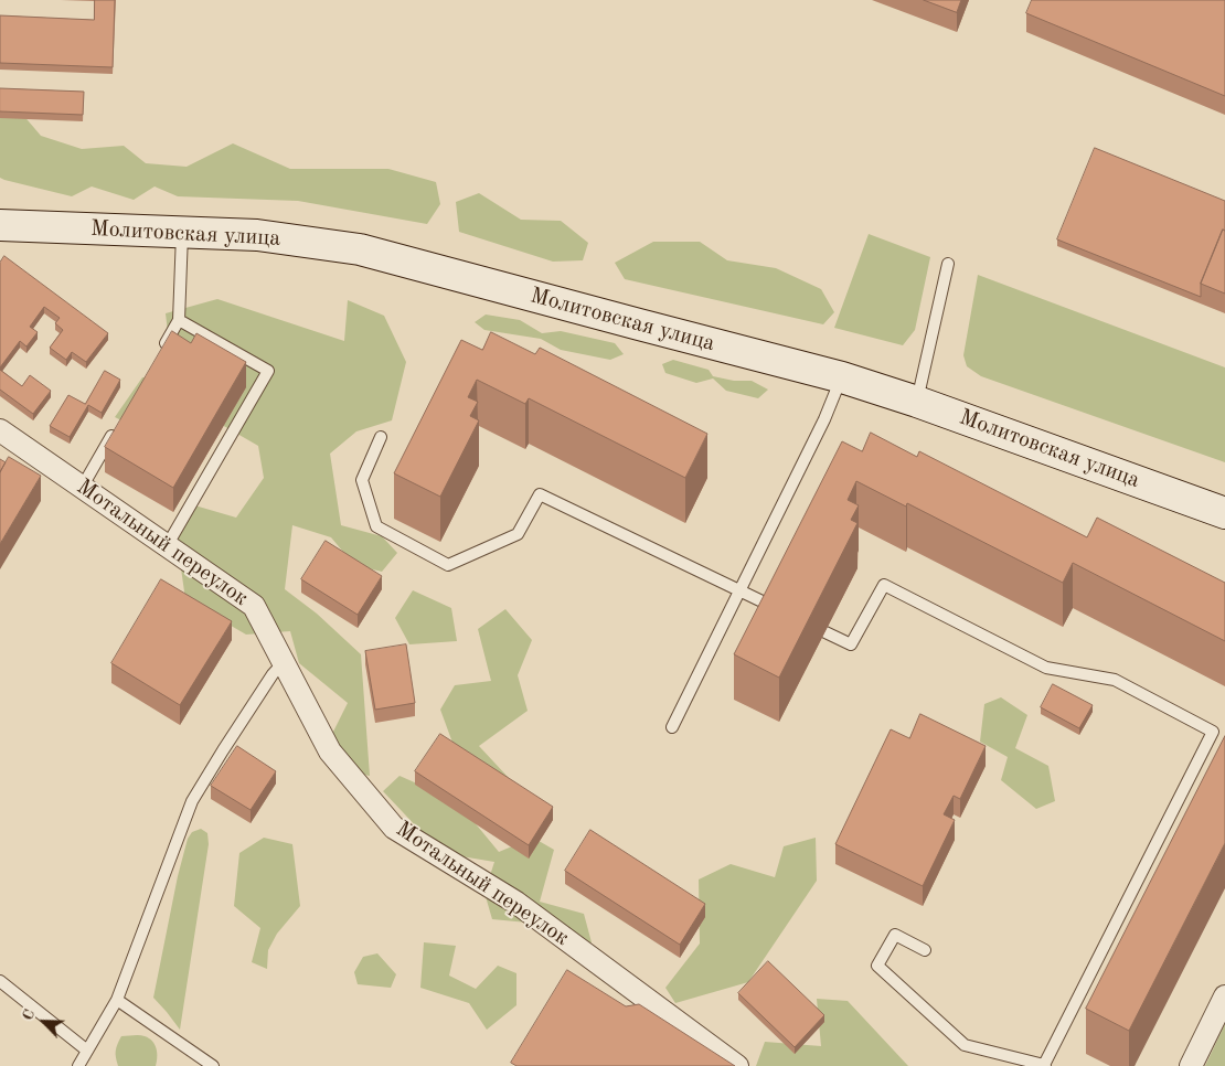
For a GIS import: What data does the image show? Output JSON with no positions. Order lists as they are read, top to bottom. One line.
{"streets":{"street":["Молитовская улица","Мотальный переулок"]},"north":"top left"}
